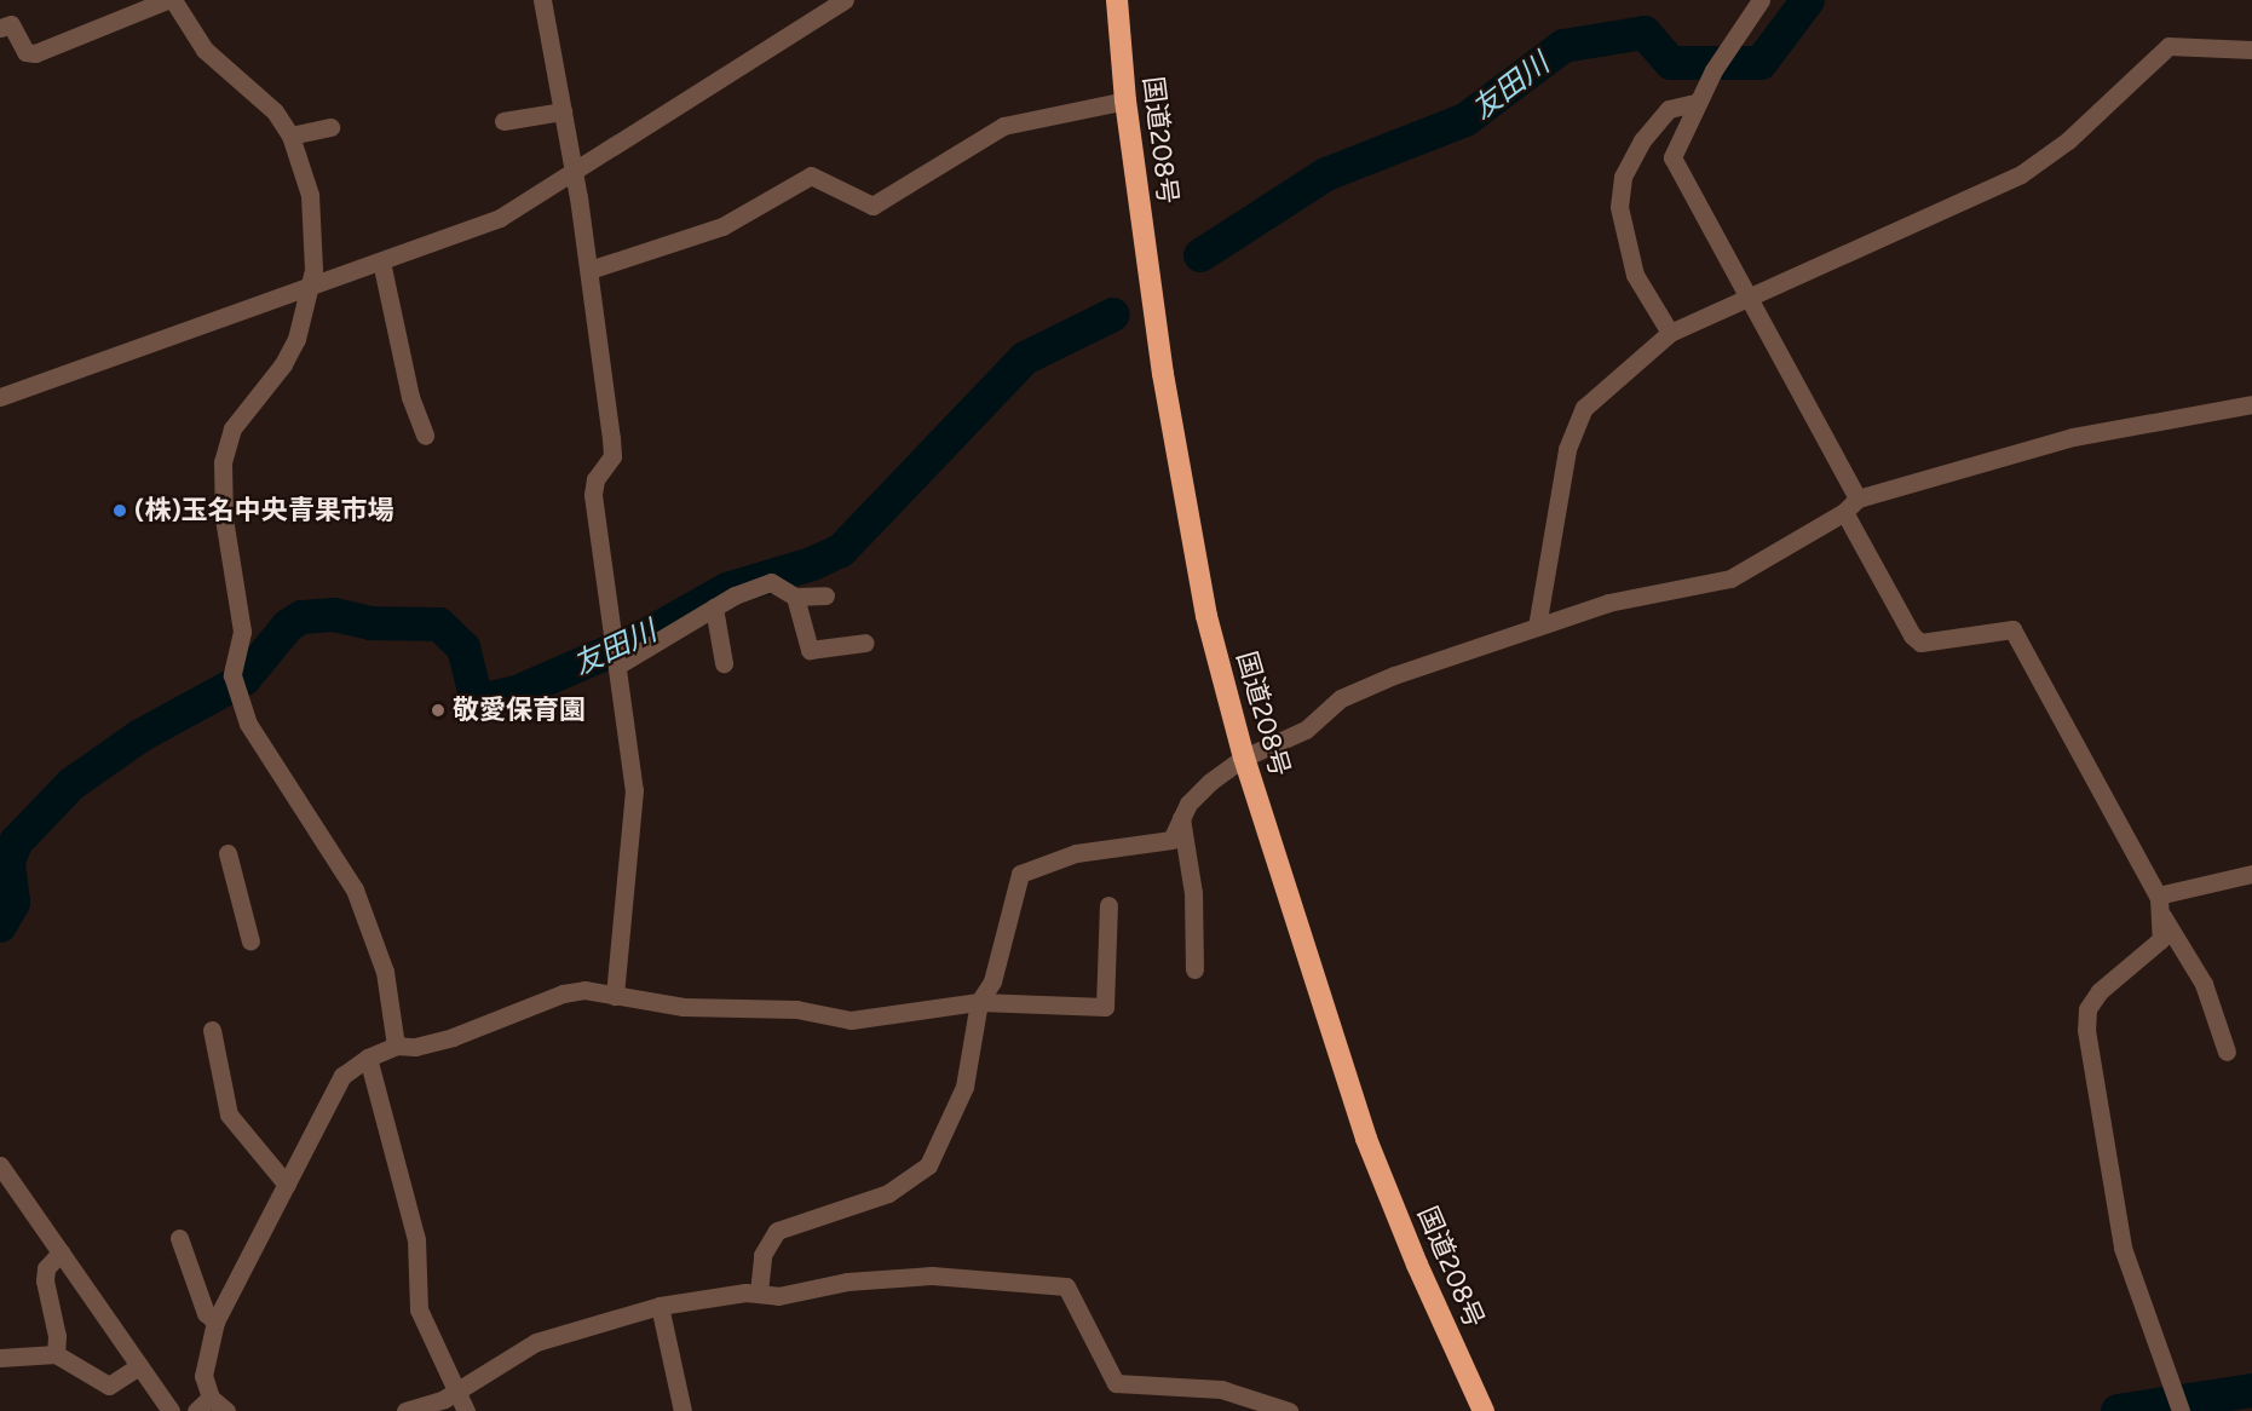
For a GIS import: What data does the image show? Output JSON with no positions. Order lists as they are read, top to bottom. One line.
{"streets":{"highway":["国道208号"]},"water":["友田川"],"places":["(株)玉名中央青果市場","敬愛保育園"]}
